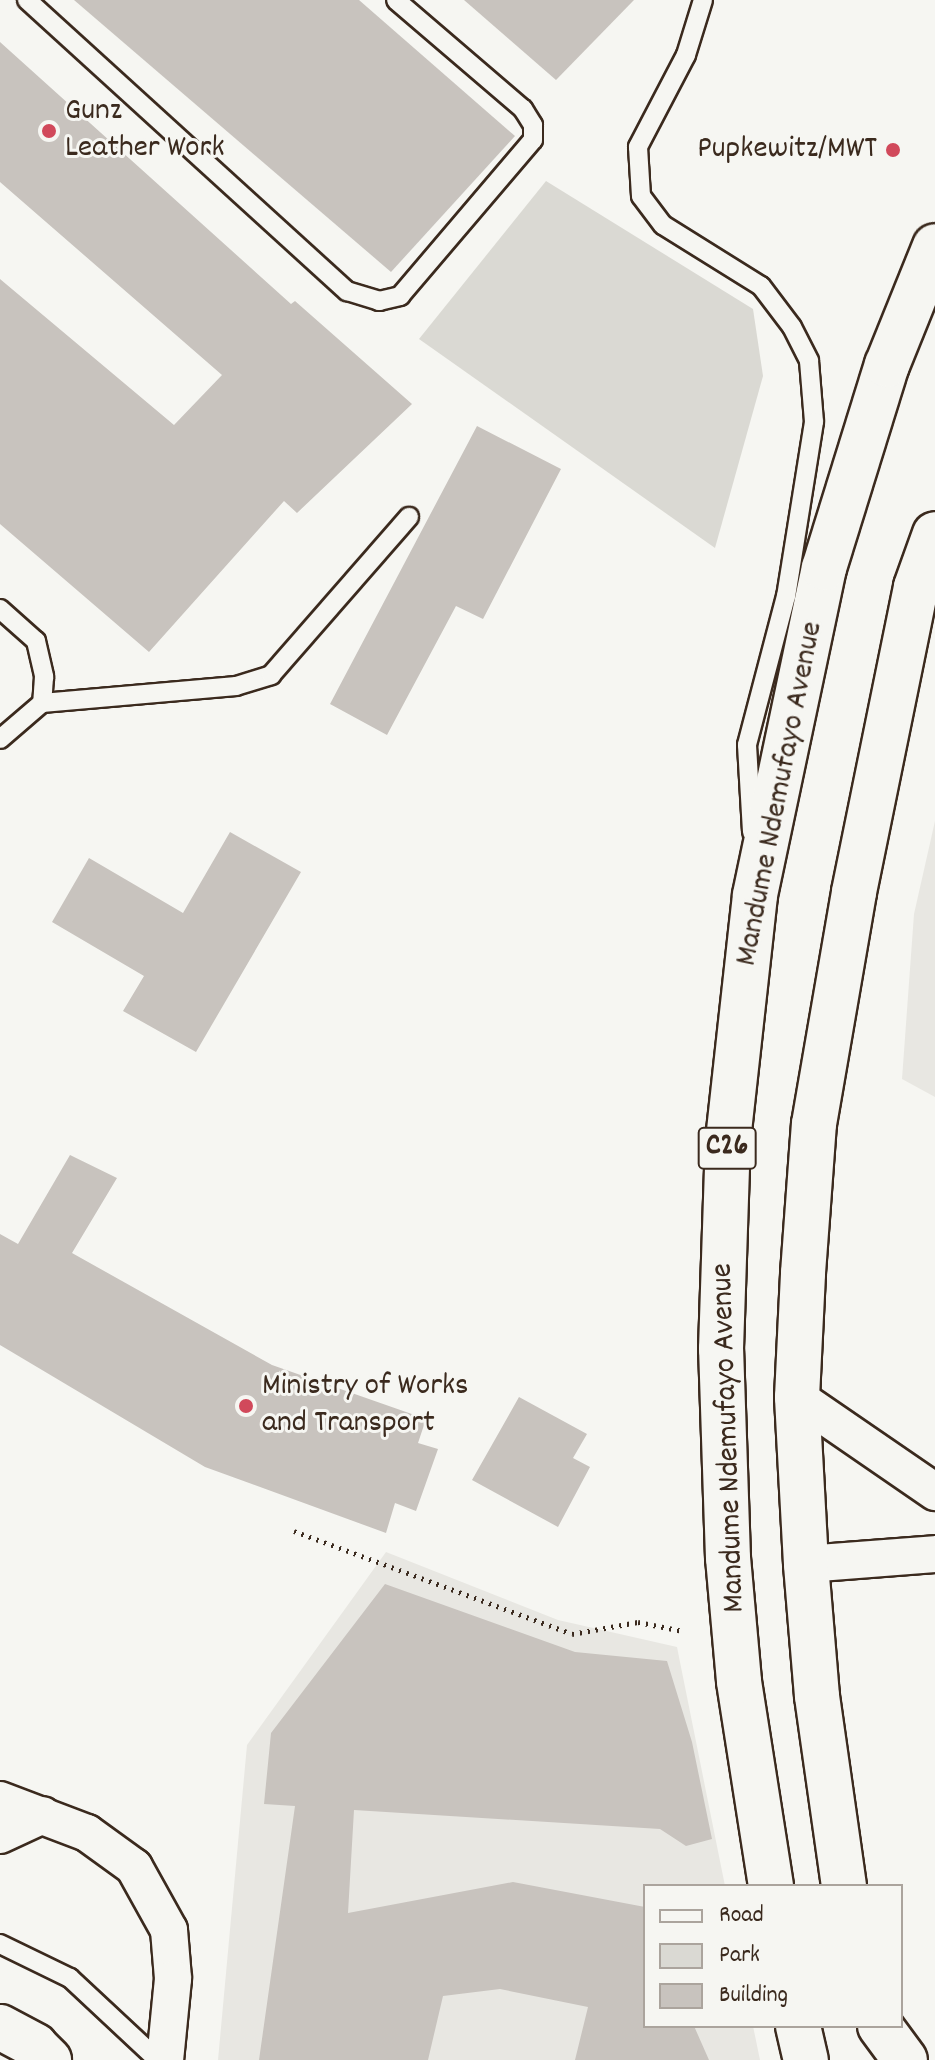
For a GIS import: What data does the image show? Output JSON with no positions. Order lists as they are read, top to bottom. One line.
{"streets":{"main road":["Mandume Ndemufayo Avenue","C26"]},"places":["Gunz Leather Work","Pupkewitz/MWT","Ministry of Works and Transport"],"legend":["Road","Park","Building"]}
